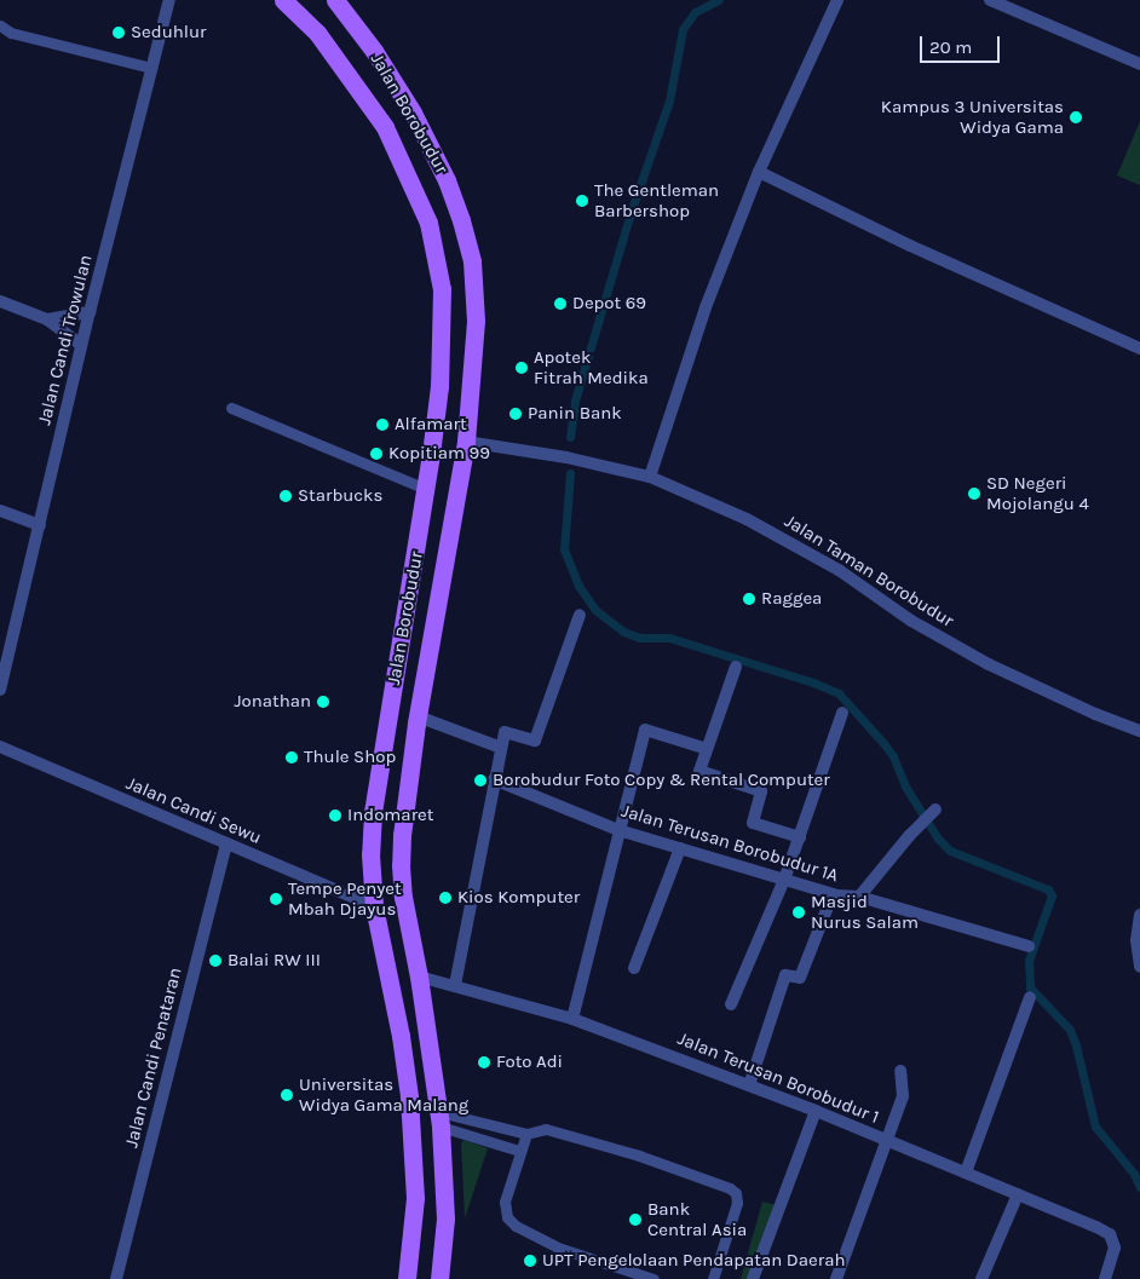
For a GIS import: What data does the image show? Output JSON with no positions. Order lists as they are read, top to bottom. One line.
{"streets":{"main road":["Jalan Borobudur"],"street":["Jalan Candi Trowulan","Jalan Taman Borobudur","Jalan Candi Sewu","Jalan Terusan Borobudur 1A","Jalan Candi Penataran","Jalan Terusan Borobudur 1"]},"crossings":[["Jalan Borobudur","Jalan Taman Borobudur"],["Jalan Borobudur","Jalan Candi Sewu"],["Jalan Borobudur","Jalan Terusan Borobudur 1"],["Jalan Candi Sewu","Jalan Candi Penataran"]],"places":["Seduhlur","Kampus 3 Universitas Widya Gama","The Gentleman Barbershop","Depot 69","Apotek Fitrah Medika","Panin Bank","Alfamart","Kopitiam 99","SD Negeri Mojolangu 4","Starbucks","Raggea","Jonathan","Thule Shop","Borobudur Foto Copy & Rental Computer","Indomaret","Kios Komputer","Tempe Penyet Mbah Djayus","Masjid Nurus Salam","Balai RW III","Foto Adi","Universitas Widya Gama Malang","Bank Central Asia","UPT Pengelolaan Pendapatan Daerah"],"scale_bar":"20 m"}
